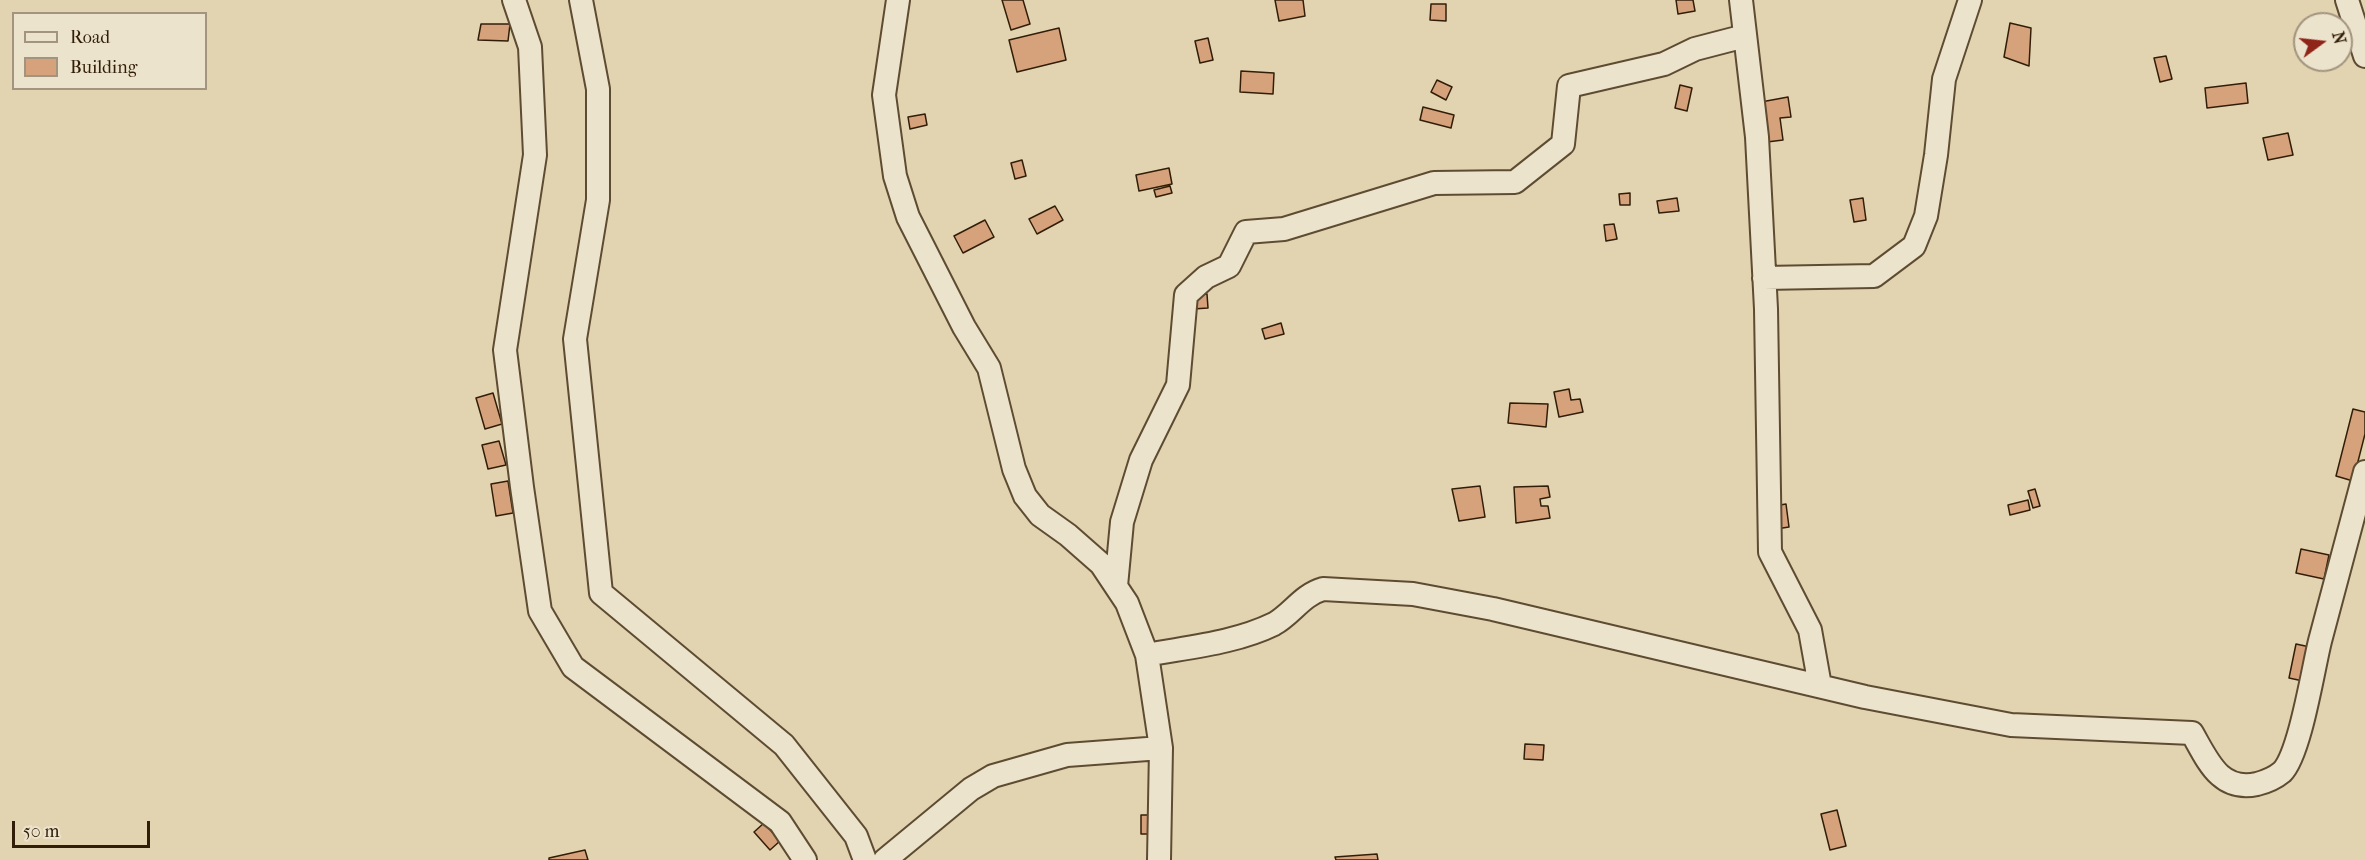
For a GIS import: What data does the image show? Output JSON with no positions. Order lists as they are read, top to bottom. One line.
{"legend":["Road","Building"],"scale_bar":"50 m","north":"right"}
